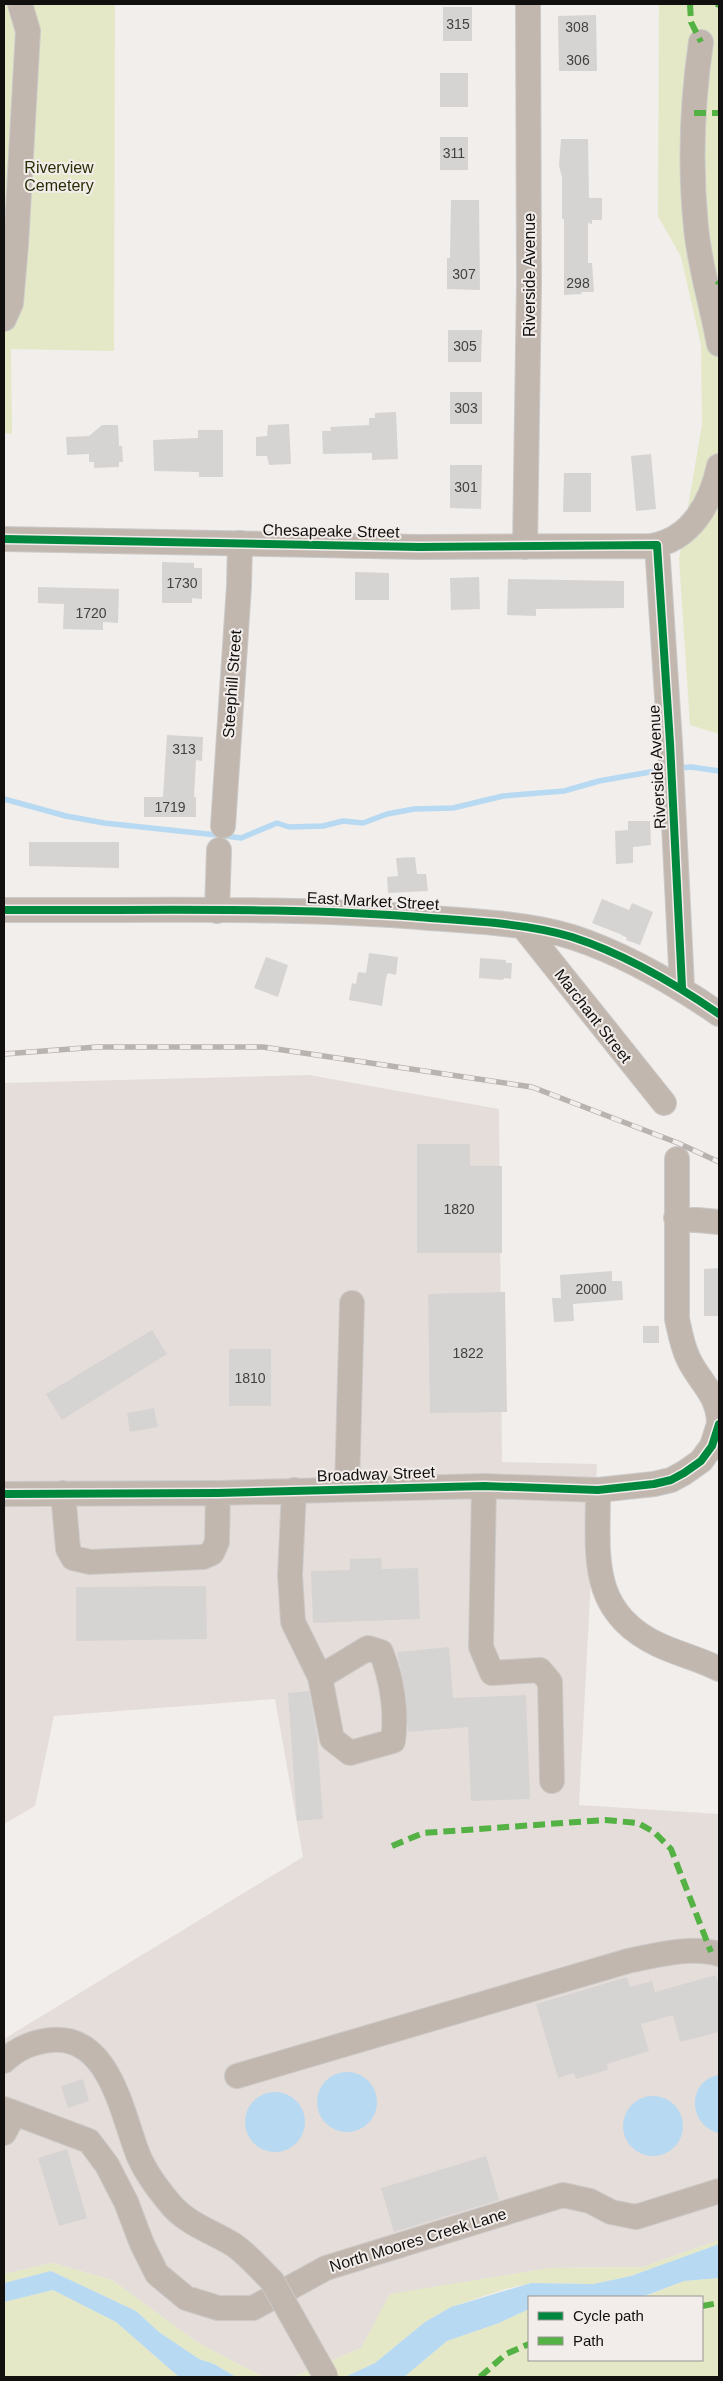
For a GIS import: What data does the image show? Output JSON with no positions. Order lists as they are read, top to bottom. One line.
{"streets":{"street":["Riverside Avenue","Chesapeake Street","Steephill Street","East Market Street","Marchant Street","Broadway Street","North Moores Creek Lane"]},"crossings":[["Riverside Avenue","Chesapeake Street"],["Riverside Avenue","East Market Street"],["Chesapeake Street","Steephill Street"],["East Market Street","Marchant Street"]],"parks":["Riverview Cemetery"],"house_numbers":["315","308","306","311","307","298","305","303","301","1730","1720","313","1719","1820","2000","1822","1810"],"legend":["Cycle path","Path"]}
